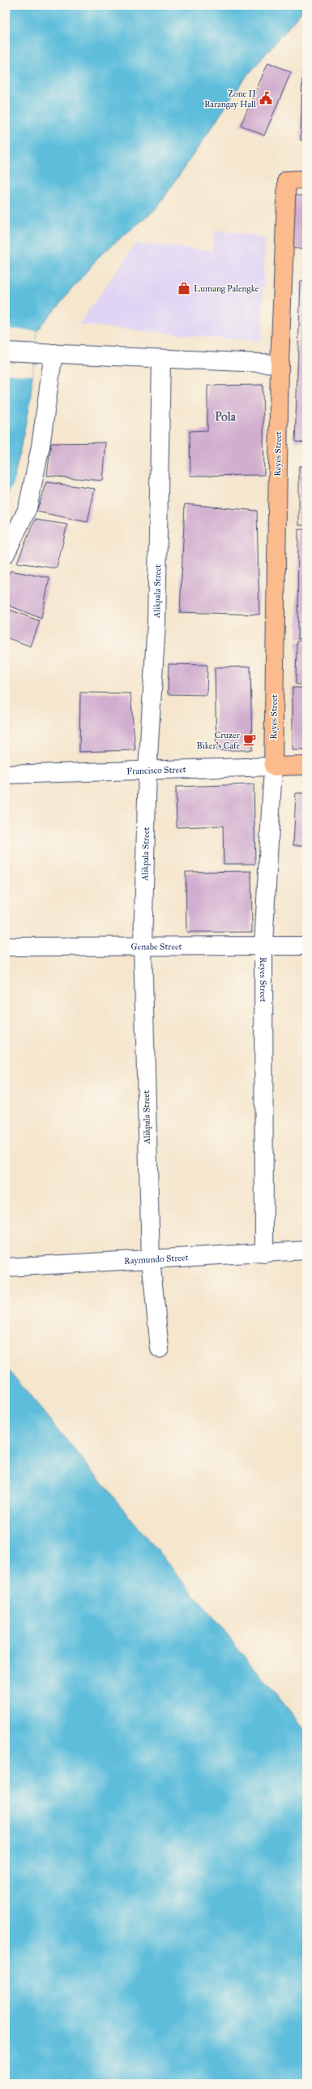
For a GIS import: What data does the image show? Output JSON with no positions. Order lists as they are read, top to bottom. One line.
{"streets":{"main road":["Reyes Street","Francisco Street"],"street":["Alikpala Street","Genabe Street","Raymundo Street"]},"crossings":[["Reyes Street","Francisco Street"],["Reyes Street","Genabe Street"],["Reyes Street","Raymundo Street"],["Alikpala Street","Francisco Street"],["Alikpala Street","Genabe Street"],["Alikpala Street","Raymundo Street"]],"districts":["Pola"],"places":{"public building":["Zone II Barangay Hall"],"shop":["Lumang Palengke"],"cafe":["Cruzer Biker’s Cafe"]}}
